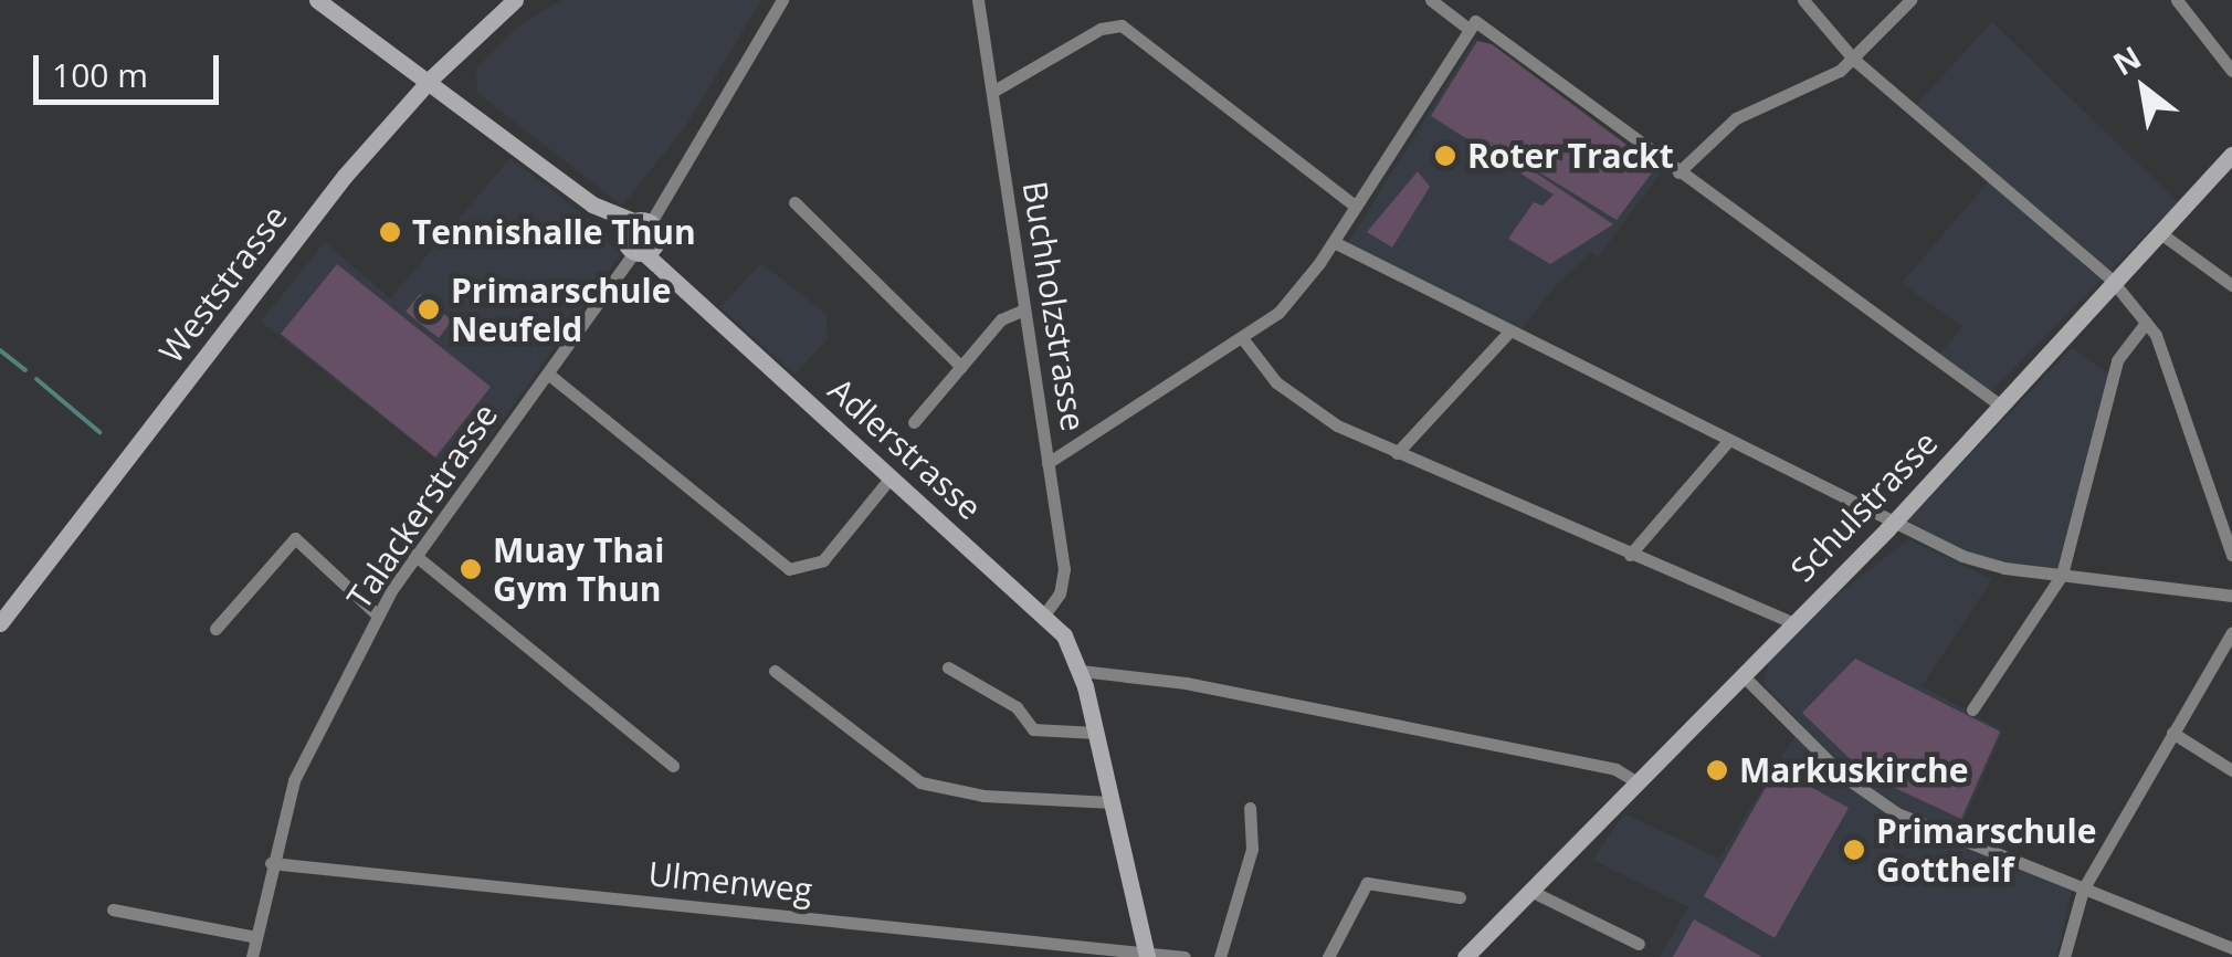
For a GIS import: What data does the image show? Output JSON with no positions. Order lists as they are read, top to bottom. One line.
{"streets":{"street":["Weststrasse","Buchholzstrasse","Adlerstrasse","Talackerstrasse","Schulstrasse","Ulmenweg"]},"crossings":[["Buchholzstrasse","Adlerstrasse"],["Adlerstrasse","Talackerstrasse"],["Talackerstrasse","Ulmenweg"]],"places":["Roter Trackt","Tennishalle Thun","Primarschule Neufeld","Muay Thai Gym Thun","Markuskirche","Primarschule Gotthelf"],"scale_bar":"100 m","north":"top left"}
